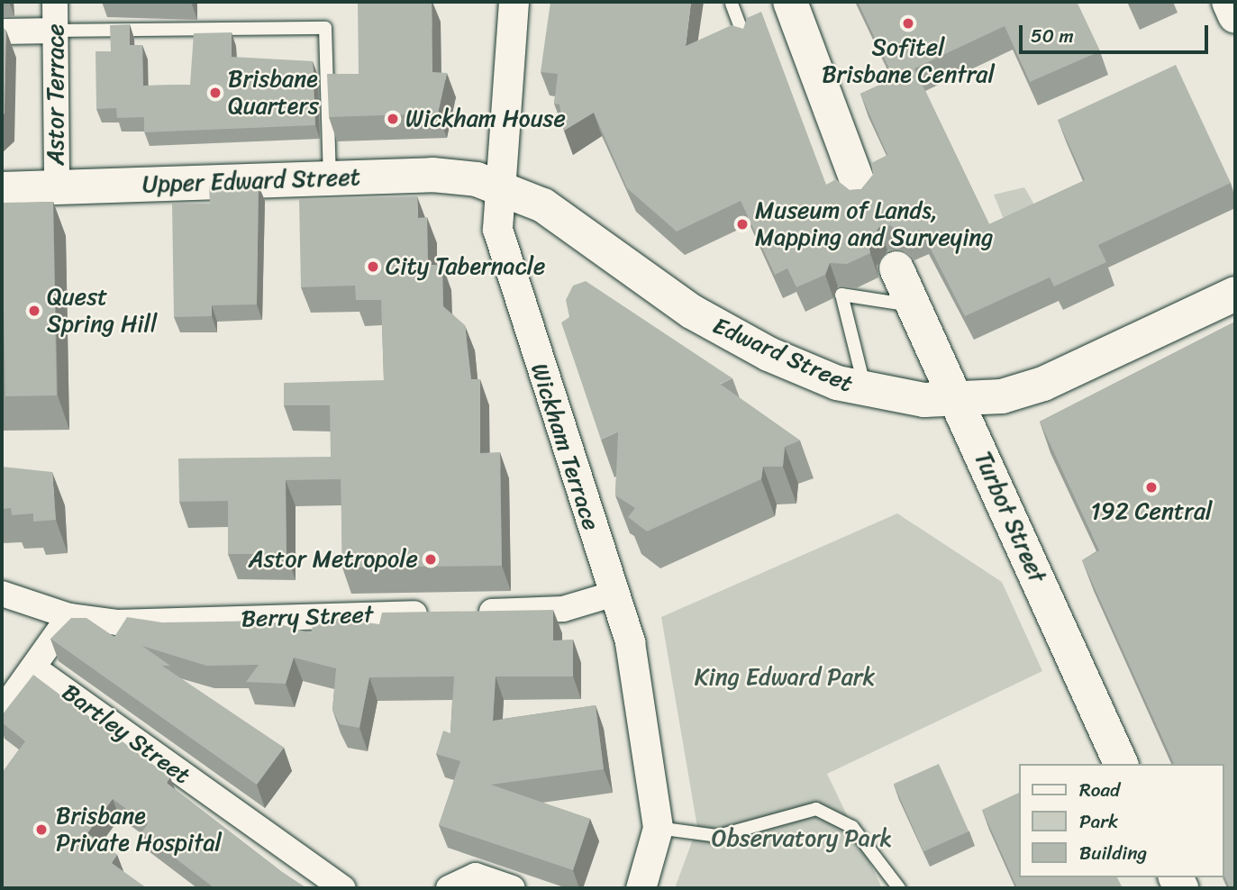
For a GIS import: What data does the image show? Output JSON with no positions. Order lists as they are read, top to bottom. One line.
{"streets":{"main road":["Upper Edward Street","Edward Street","Turbot Street"],"street":["Astor Terrace","Wickham Terrace","Berry Street","Bartley Street"]},"crossings":[["Astor Terrace","Upper Edward Street"],["Upper Edward Street","Edward Street"],["Upper Edward Street","Wickham Terrace"],["Edward Street","Wickham Terrace"],["Edward Street","Turbot Street"],["Wickham Terrace","Berry Street"]],"parks":["King Edward Park","Observatory Park"],"places":["Sofitel Brisbane Central","Brisbane Quarters","Wickham House","Museum of Lands, Mapping and Surveying","City Tabernacle","Quest Spring Hill","192 Central","Astor Metropole","Brisbane Private Hospital"],"legend":["Road","Park","Building"],"scale_bar":"50 m"}
